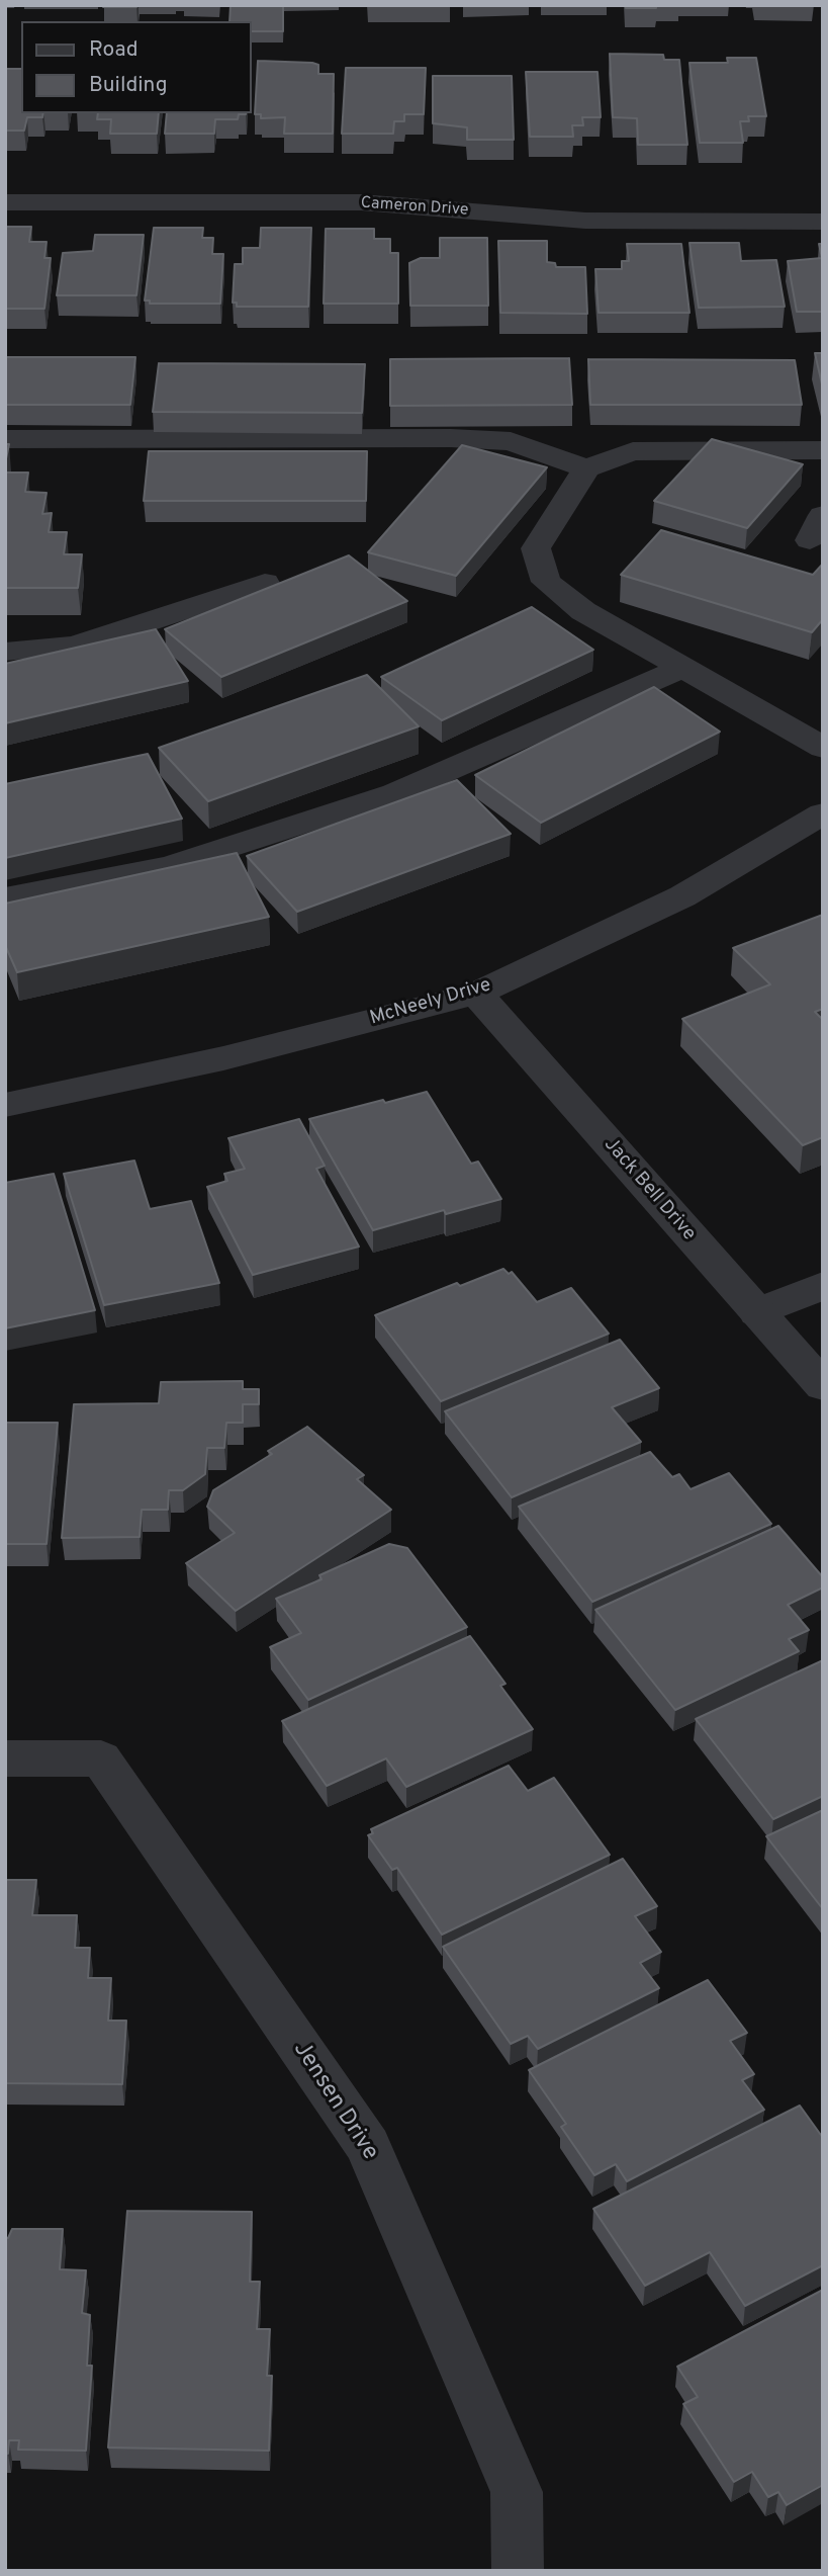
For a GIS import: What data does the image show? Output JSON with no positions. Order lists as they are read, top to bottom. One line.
{"streets":{"street":["Cameron Drive","McNeely Drive","Jack Bell Drive","Jensen Drive"]},"crossings":[["McNeely Drive","Jack Bell Drive"]],"legend":["Road","Building"]}
